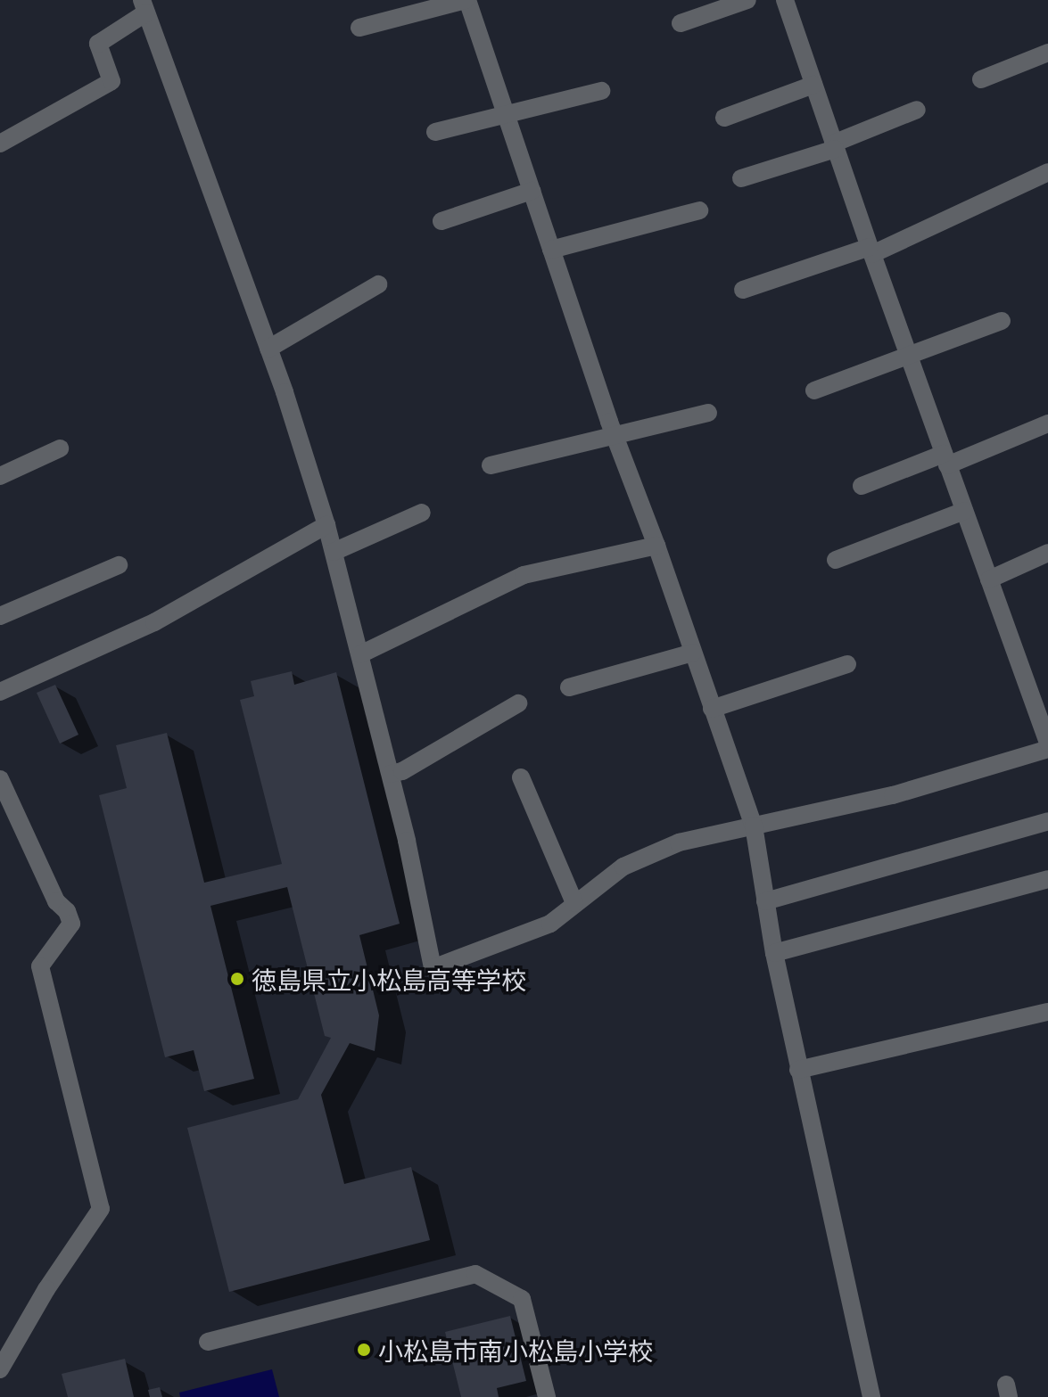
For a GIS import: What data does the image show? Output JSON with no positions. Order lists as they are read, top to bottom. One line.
{"places":["徳島県立小松島高等学校","小松島市南小松島小学校"]}
